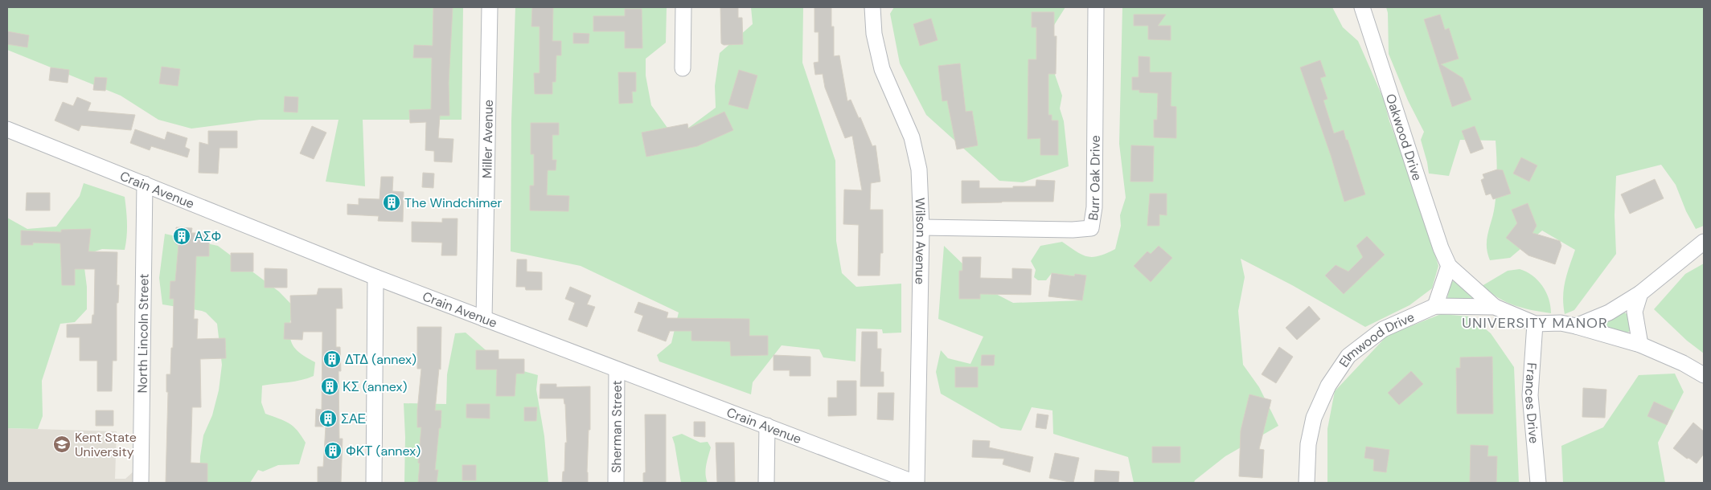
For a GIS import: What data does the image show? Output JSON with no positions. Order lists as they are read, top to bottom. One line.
{"streets":{"street":["Oakwood Drive","Miller Avenue","Burr Oak Drive","Crain Avenue","Wilson Avenue","North Lincoln Street","Elmwood Drive","Frances Drive","Sherman Street"]},"crossings":[["Oakwood Drive","Elmwood Drive"],["Miller Avenue","Crain Avenue"],["Burr Oak Drive","Wilson Avenue"],["Crain Avenue","Wilson Avenue"],["Crain Avenue","North Lincoln Street"],["Crain Avenue","Sherman Street"],["Elmwood Drive","Frances Drive"]],"districts":["UNIVERSITY MANOR"],"places":{"building":["The Windchimer","ΑΣΦ","ΔΤΔ (annex)","ΚΣ (annex)","ΣΑΕ","ΦΚΤ (annex)"],"school or university":["Kent State University"]}}
